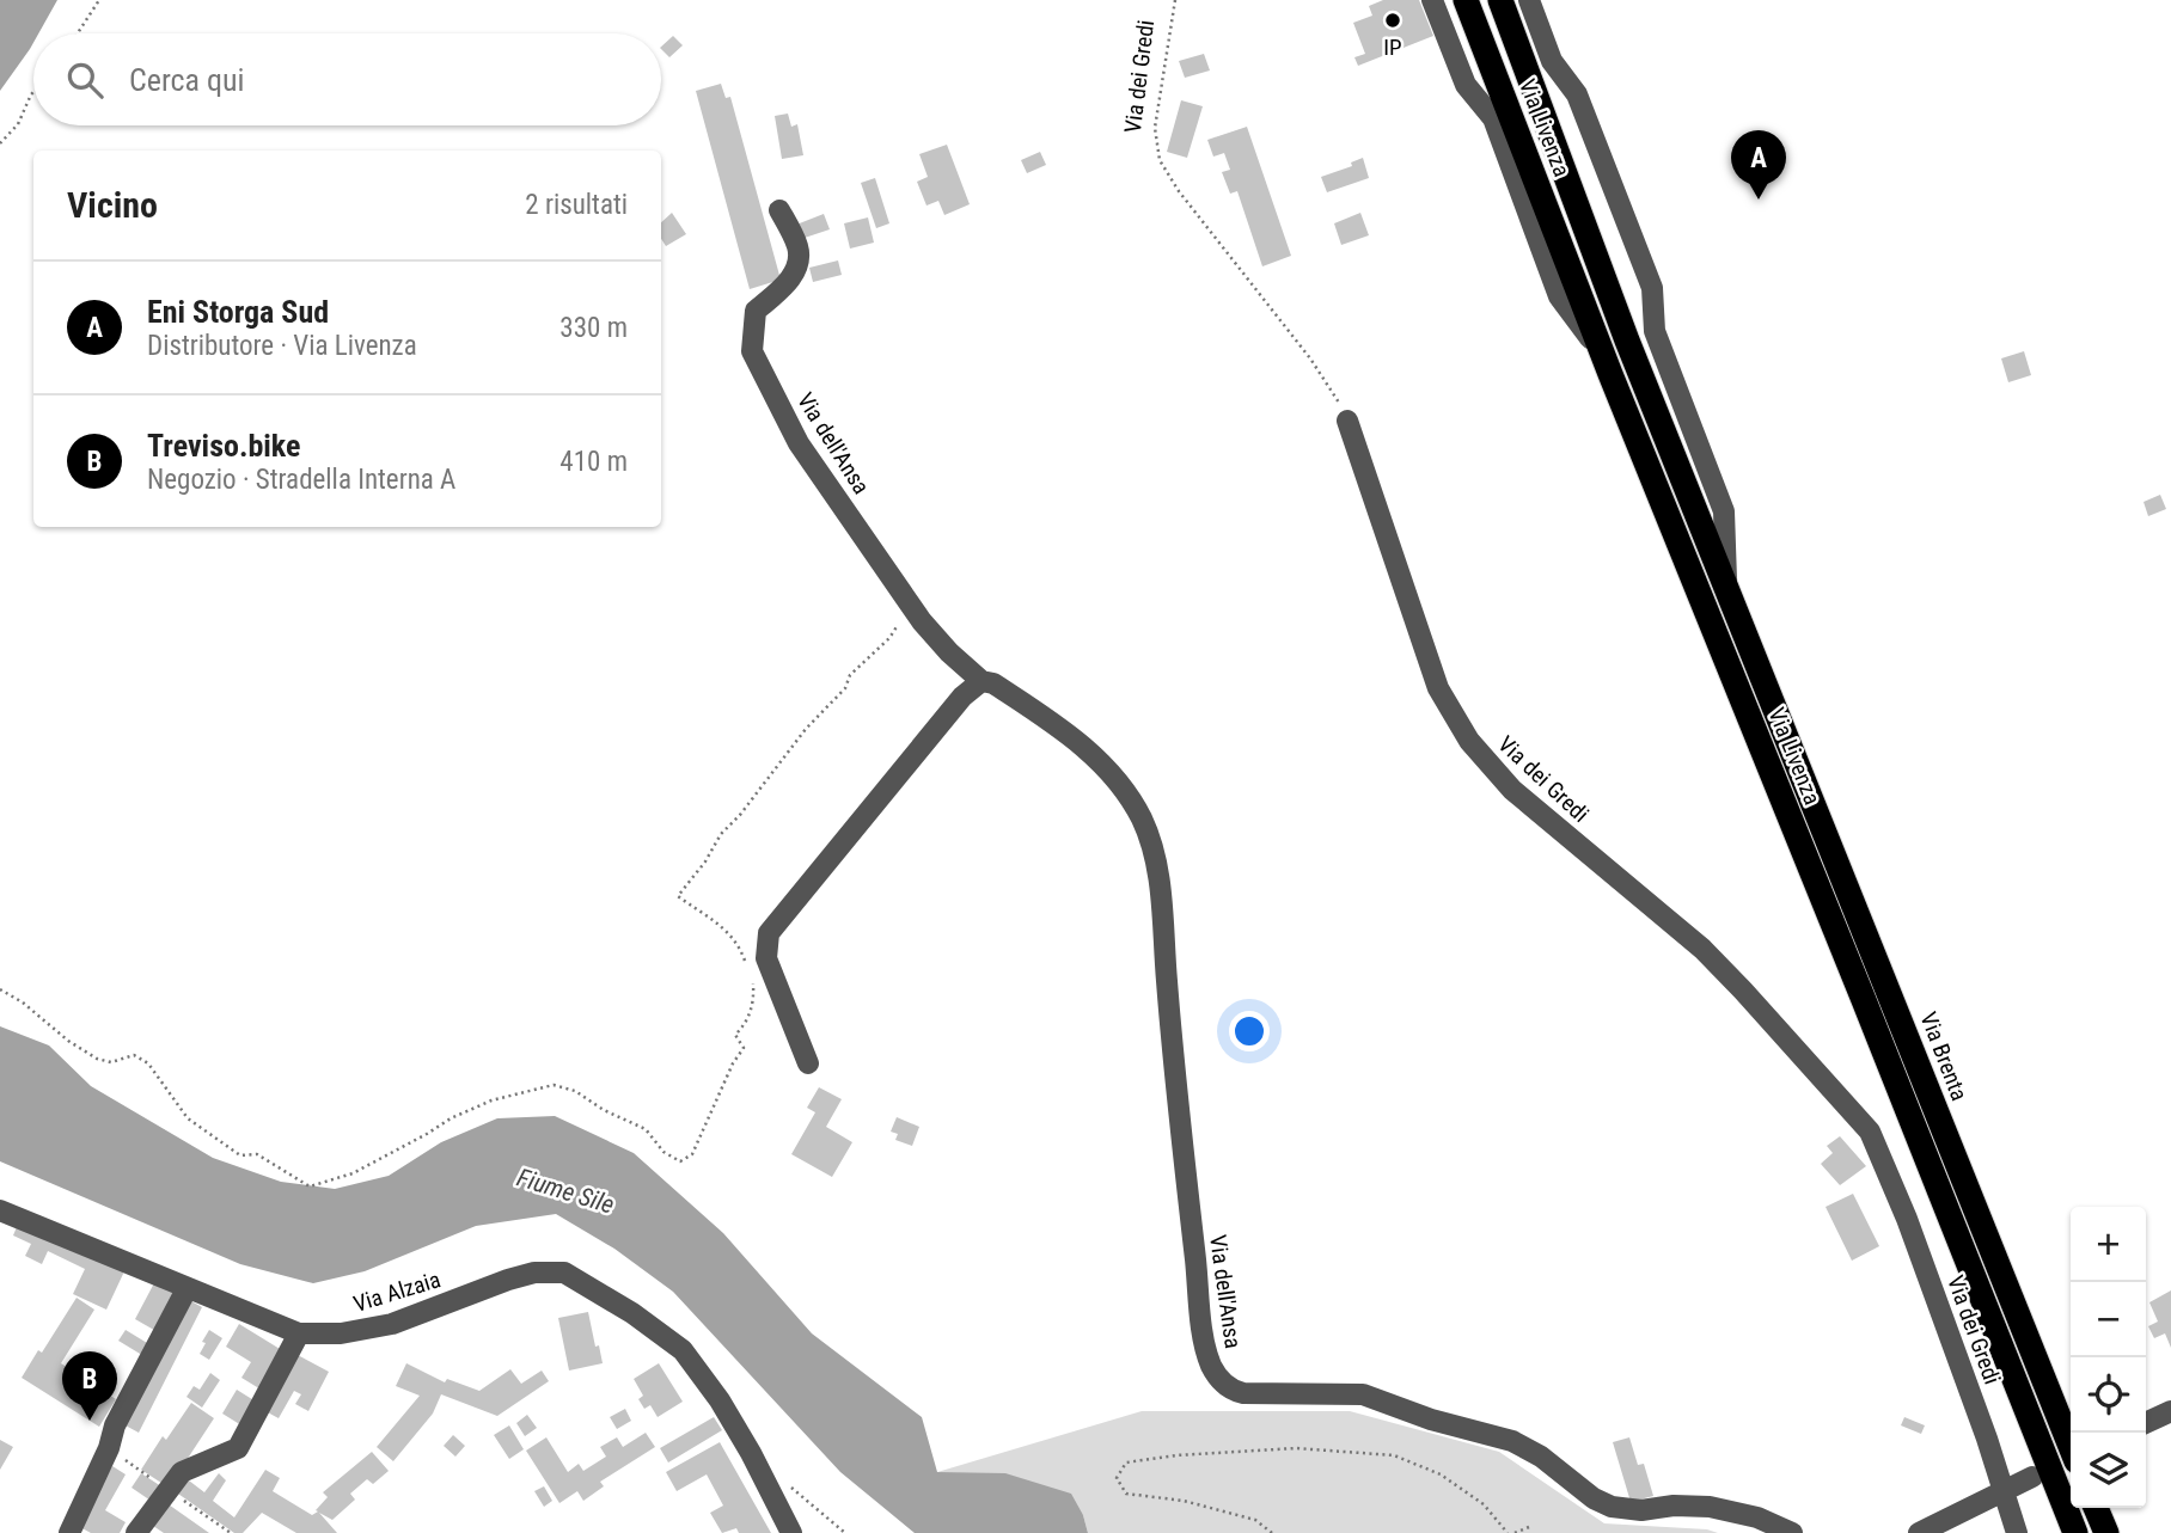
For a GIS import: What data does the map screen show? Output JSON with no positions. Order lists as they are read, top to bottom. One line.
{"streets":{"highway":["Via Livenza","Via Brenta"],"street":["Via dei Gredi","Via dell'Ansa","Via Alzaia"]},"crossings":[["Via Livenza","Via Brenta"]],"water":["Fiume Sile"],"places":["IP"],"page":{"search":"Cerca qui","pins":["A","B"],"heading":["Vicino","2 risultati"],"list":[{"mark":"A","name":"Eni Storga Sud","note":"Distributore · Via Livenza","value":"330 m"},{"mark":"B","name":"Treviso.bike","note":"Negozio · Stradella Interna A","value":"410 m"}],"map_buttons":["+","−"]}}
